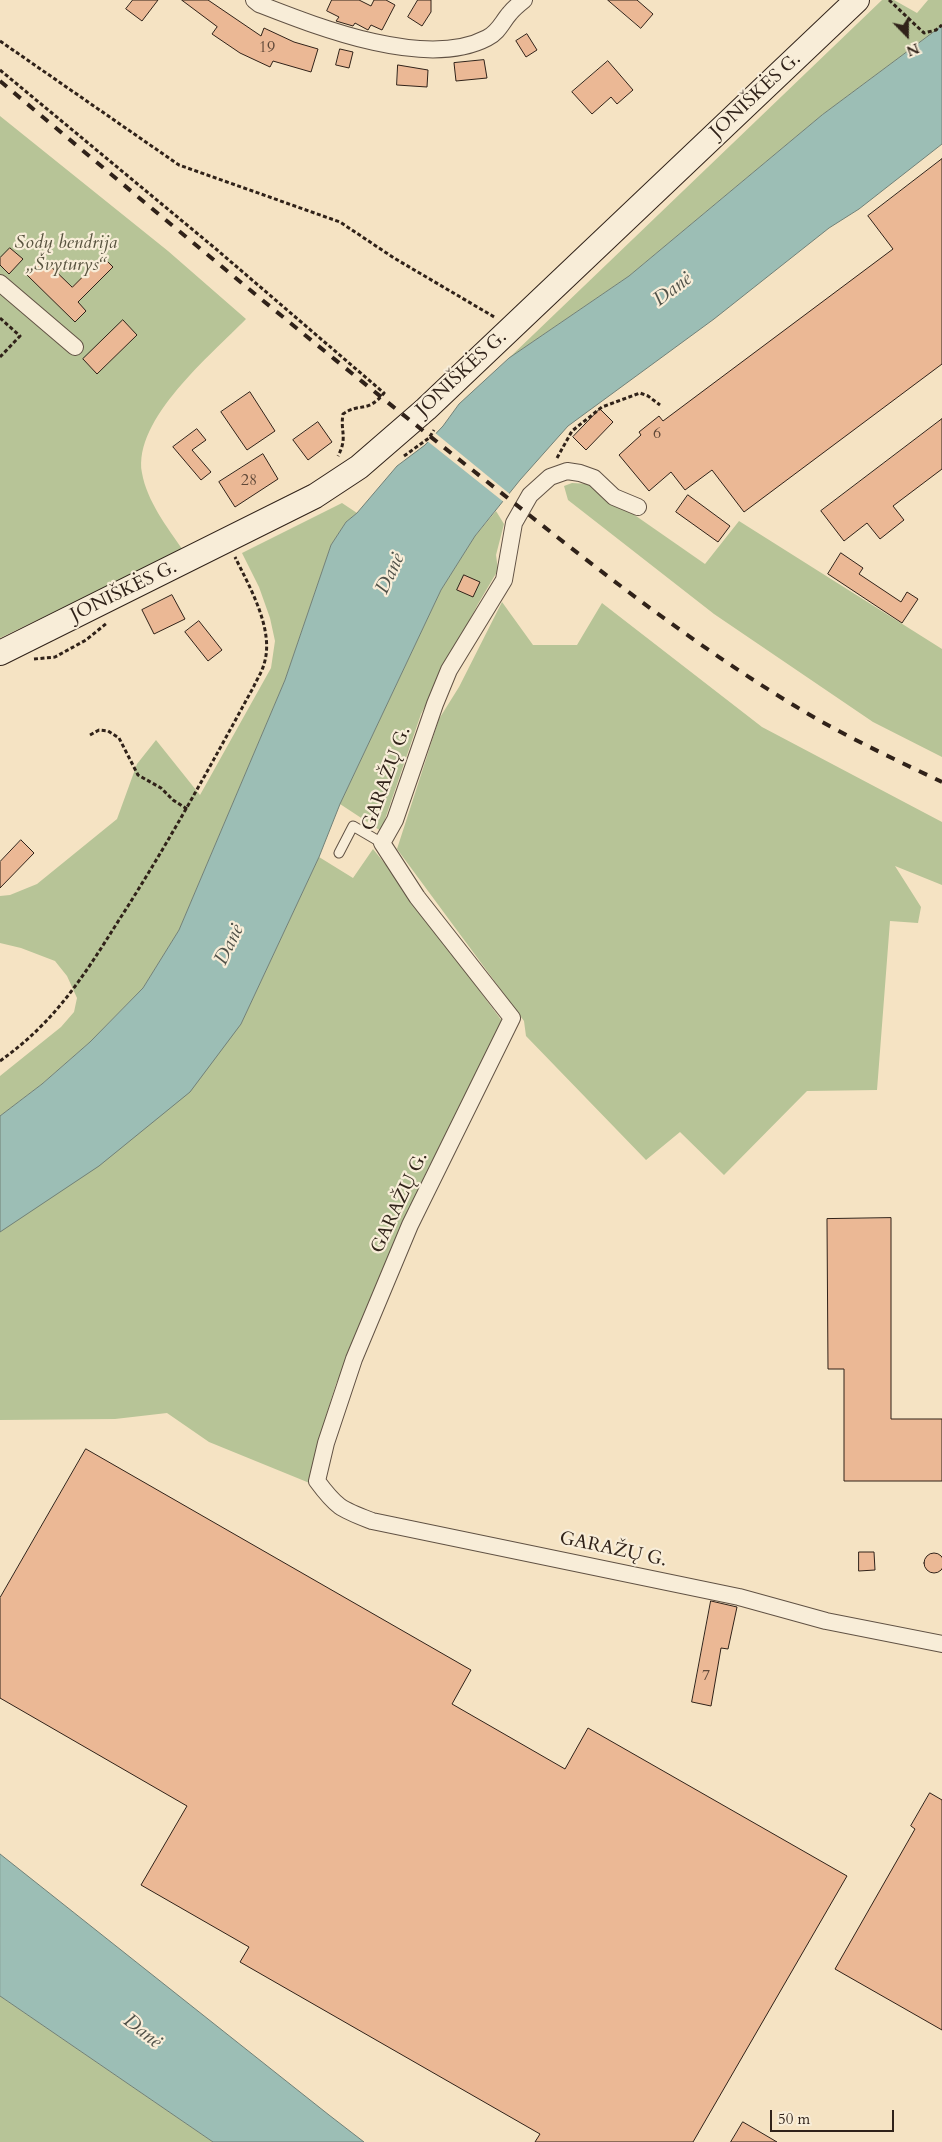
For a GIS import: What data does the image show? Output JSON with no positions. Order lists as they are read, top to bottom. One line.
{"streets":{"main road":["JONIŠKĖS G."],"street":["GARAŽŲ G."]},"water":["Danė"],"parks":["Sodų bendrija „Švyturys“"],"house_numbers":["19","6","28","7"],"scale_bar":"50 m","north":"bottom"}
